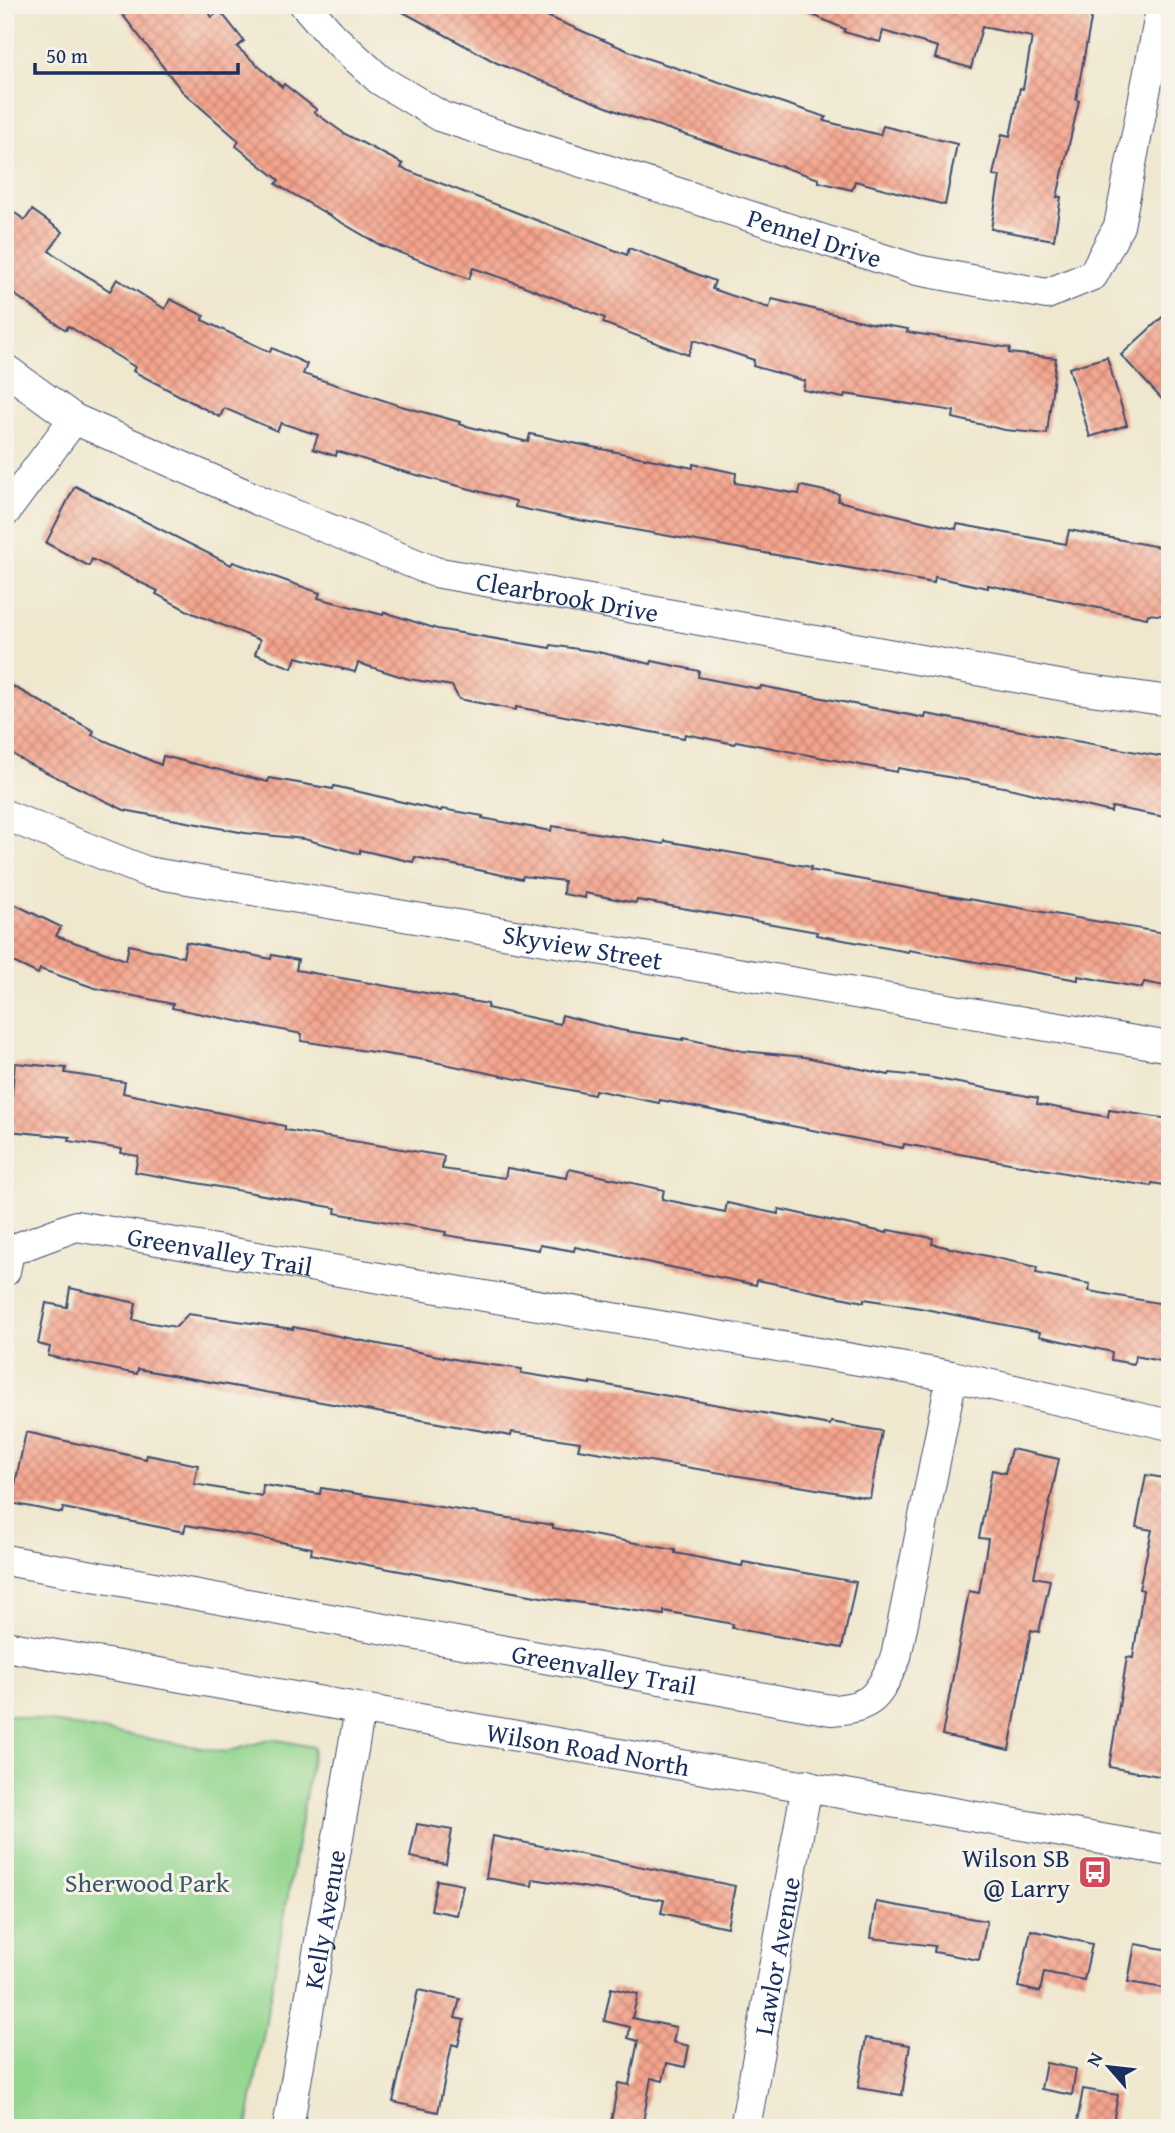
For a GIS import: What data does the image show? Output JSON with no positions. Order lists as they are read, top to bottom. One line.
{"streets":{"street":["Pennel Drive","Clearbrook Drive","Skyview Street","Greenvalley Trail","Wilson Road North","Kelly Avenue","Lawlor Avenue"]},"crossings":[["Wilson Road North","Kelly Avenue"],["Wilson Road North","Lawlor Avenue"]],"parks":["Sherwood Park"],"places":{"bus stop":["Wilson SB @ Larry"]},"scale_bar":"50 m","north":"top left"}
